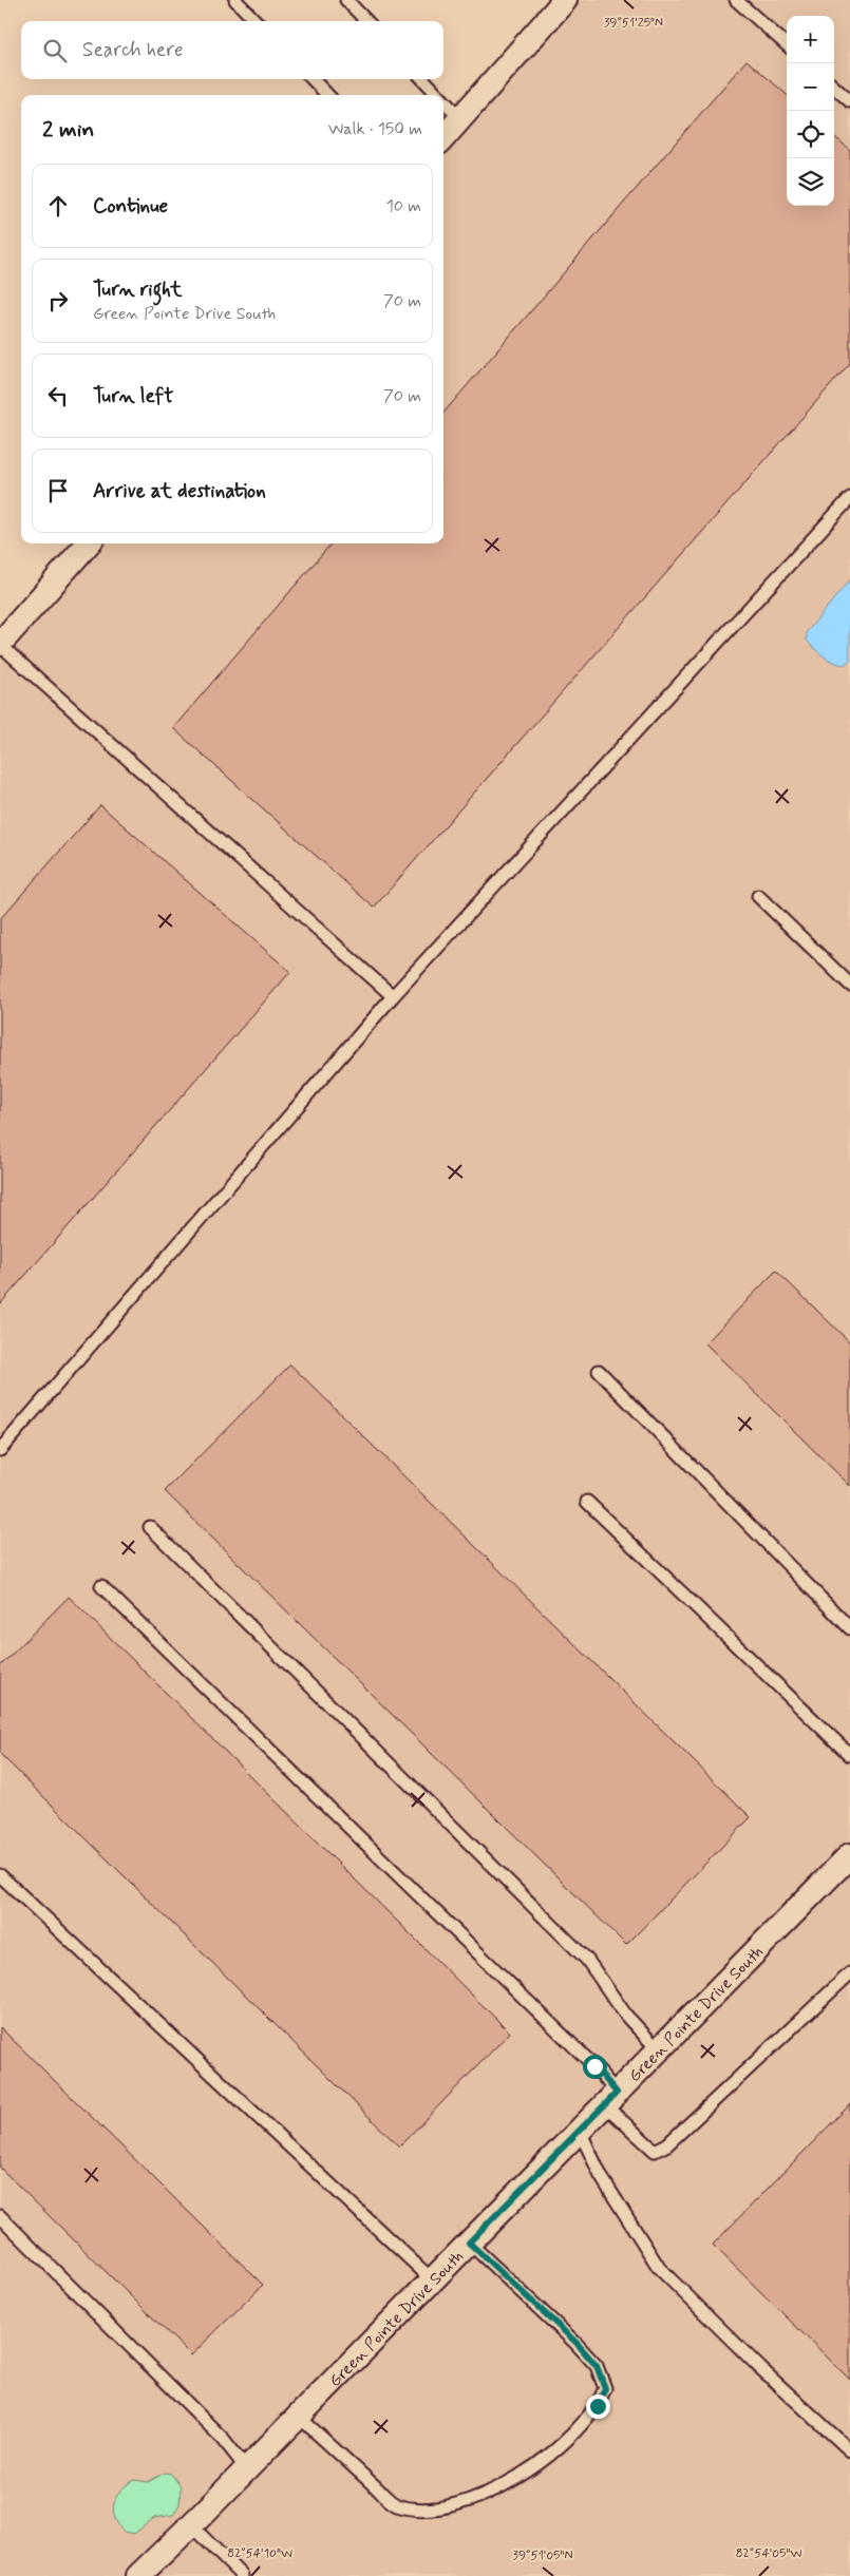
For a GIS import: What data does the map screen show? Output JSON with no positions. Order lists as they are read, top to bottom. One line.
{"streets":{"street":["Green Pointe Drive South"]},"page":{"map_buttons":["+","−"],"search":"Search here","heading":["2 min","Walk · 150 m"],"list":[["Continue","10 m"],["Turn right","Green Pointe Drive South","70 m"],["Turn left","70 m"],"Arrive at destination"]},"coordinates":["39°51'25\"N","82°54'10\"W","82°54'05\"W","39°51'05\"N"]}
